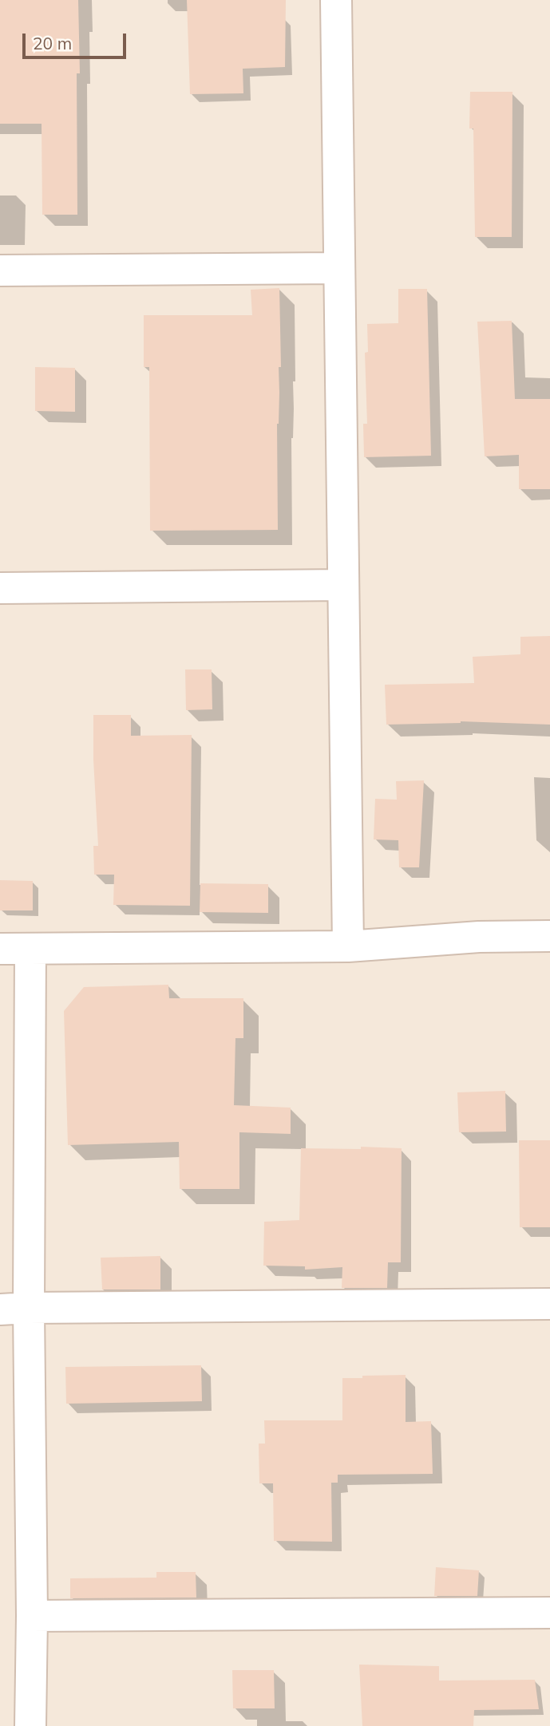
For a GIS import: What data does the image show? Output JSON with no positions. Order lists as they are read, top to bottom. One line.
{"scale_bar":"20 m"}
